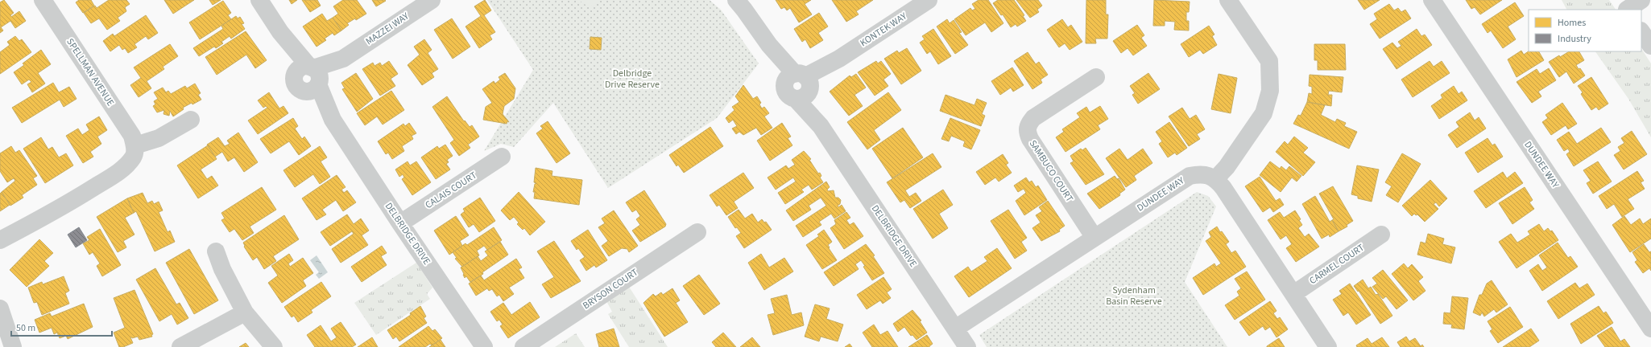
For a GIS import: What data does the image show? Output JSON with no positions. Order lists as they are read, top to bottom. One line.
{"streets":{"street":["MAZZEI WAY","KONTEK WAY","SPELLMAN AVENUE","DUNDEE WAY","SAMBUCO COURT","CALAIS COURT","DELBRIDGE DRIVE","CARMEL COURT","BRYSON COURT"]},"crossings":[["MAZZEI WAY","DELBRIDGE DRIVE"],["KONTEK WAY","DELBRIDGE DRIVE"],["DUNDEE WAY","SAMBUCO COURT"],["DUNDEE WAY","DELBRIDGE DRIVE"],["CALAIS COURT","DELBRIDGE DRIVE"]],"parks":["Delbridge Drive Reserve","Sydenham Basin Reserve"],"legend":["Homes","Industry"],"scale_bar":"50 m"}
